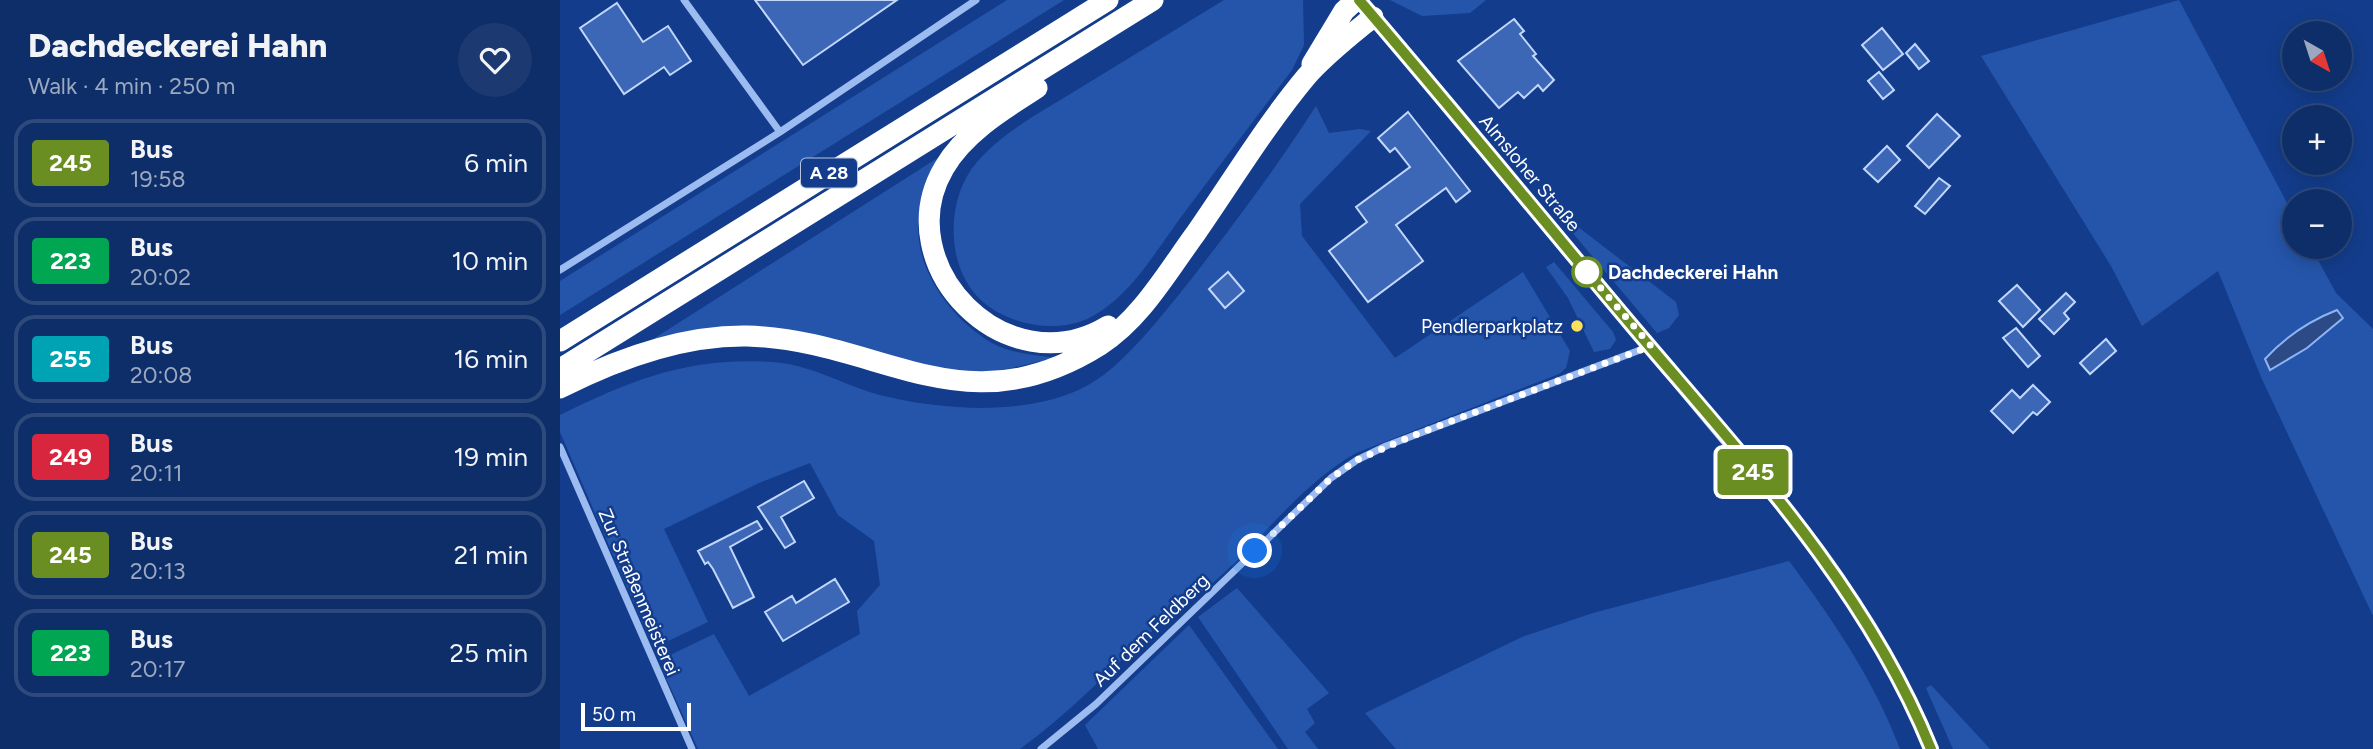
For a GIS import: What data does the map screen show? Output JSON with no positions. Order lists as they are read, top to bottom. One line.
{"streets":{"highway":["A 28"],"street":["Almsloher Straße","Zur Straßenmeisterei","Auf dem Feldberg"]},"crossings":[["Almsloher Straße","Auf dem Feldberg"]],"places":["Dachdeckerei Hahn","Pendlerparkplatz"],"lines":["bus line 245"],"scale_bar":"50 m","north":"bottom right","page":{"heading":["Dachdeckerei Hahn","Walk · 4 min · 250 m"],"on_map":"245","map_buttons":["+","−"],"list":[{"mark":"245","name":"Bus","note":"19:58","value":"6 min"},{"mark":"223","name":"Bus","note":"20:02","value":"10 min"},{"mark":"255","name":"Bus","note":"20:08","value":"16 min"},{"mark":"249","name":"Bus","note":"20:11","value":"19 min"},{"mark":"245","name":"Bus","note":"20:13","value":"21 min"},{"mark":"223","name":"Bus","note":"20:17","value":"25 min"}],"scale":"50 m"}}
